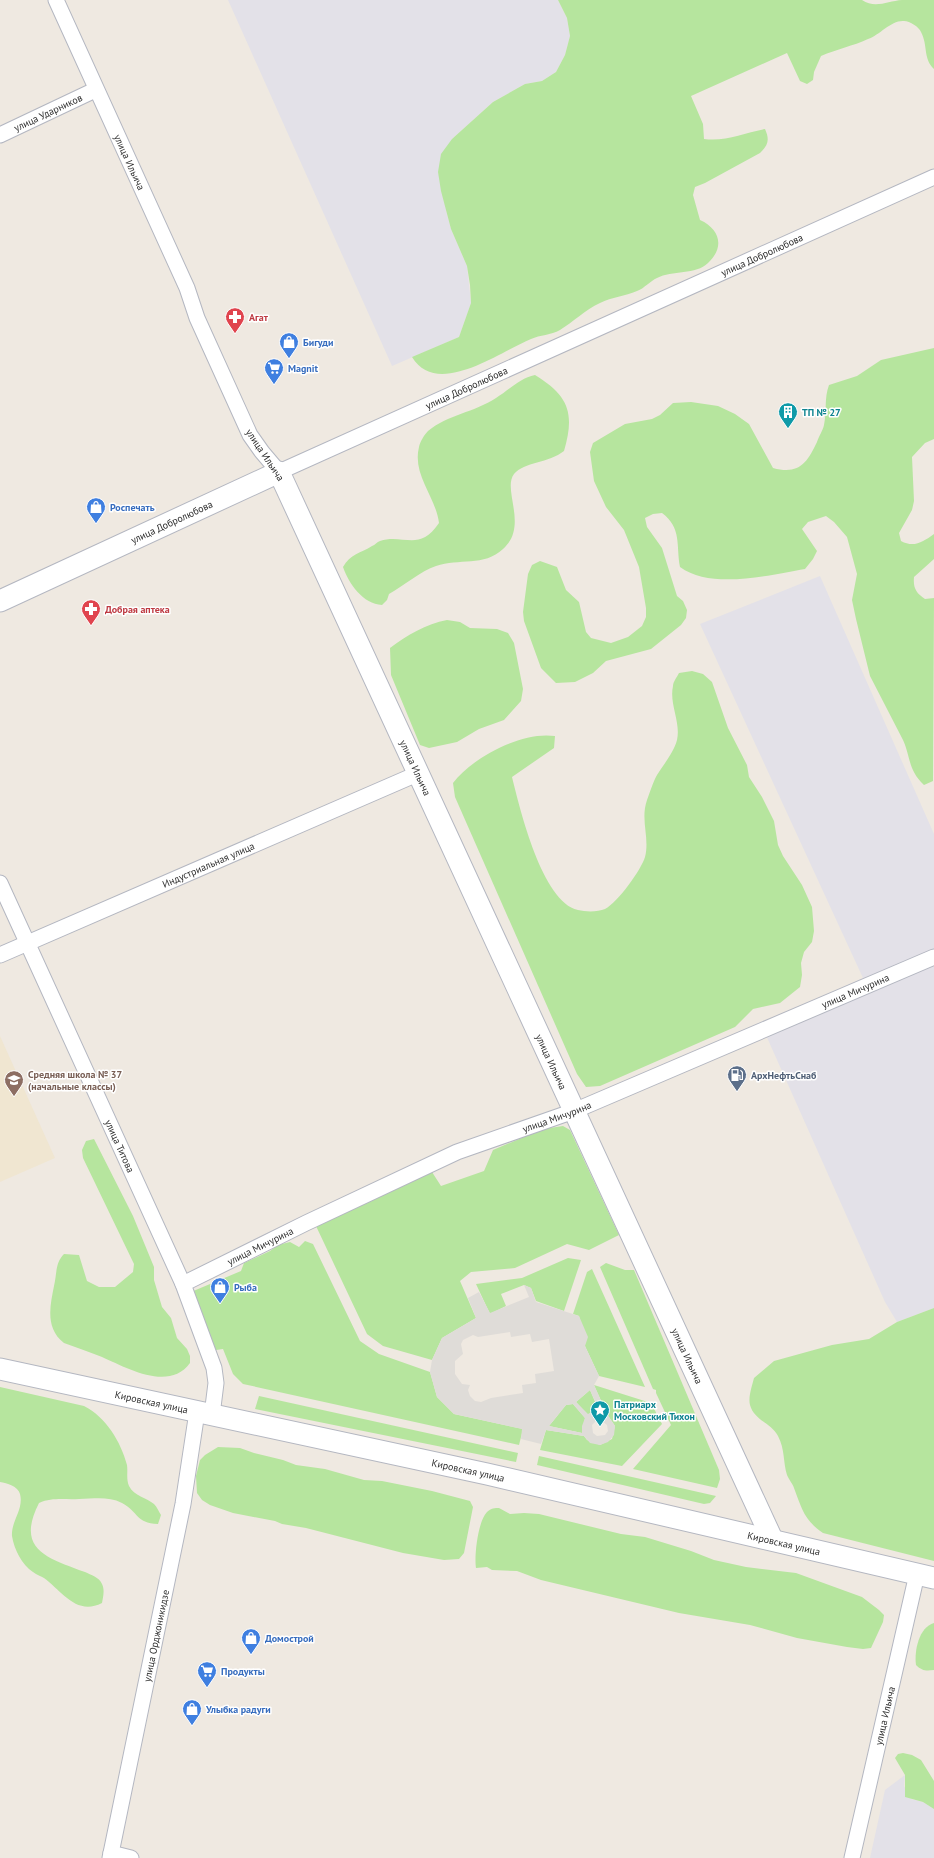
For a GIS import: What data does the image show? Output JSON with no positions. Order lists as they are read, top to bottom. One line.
{"streets":{"street":["улица Ударников","улица Ильича","улица Добролюбова","Индустриальная улица","улица Мичурина","улица Титова","Кировская улица","улица Орджоникидзе"]},"crossings":[["улица Ударников","улица Ильича"],["улица Ильича","улица Добролюбова"],["улица Ильича","Индустриальная улица"],["улица Ильича","улица Мичурина"],["улица Ильича","Кировская улица"],["Индустриальная улица","улица Титова"],["улица Мичурина","улица Титова"],["улица Титова","Кировская улица"],["улица Титова","улица Орджоникидзе"],["Кировская улица","улица Орджоникидзе"]],"places":{"pharmacy":["Агат","Добрая аптека"],"shop":["Бигуди","Роспечать","Рыба","Домострой","Улыбка радуги"],"supermarket":["Magnit","Продукты"],"building":["ТП № 27"],"fuel station":["АрхНефтьСнаб"],"school or university":["Средняя школа № 37 (начальные классы)"],"place":["Патриарх Московский Тихон"]}}
